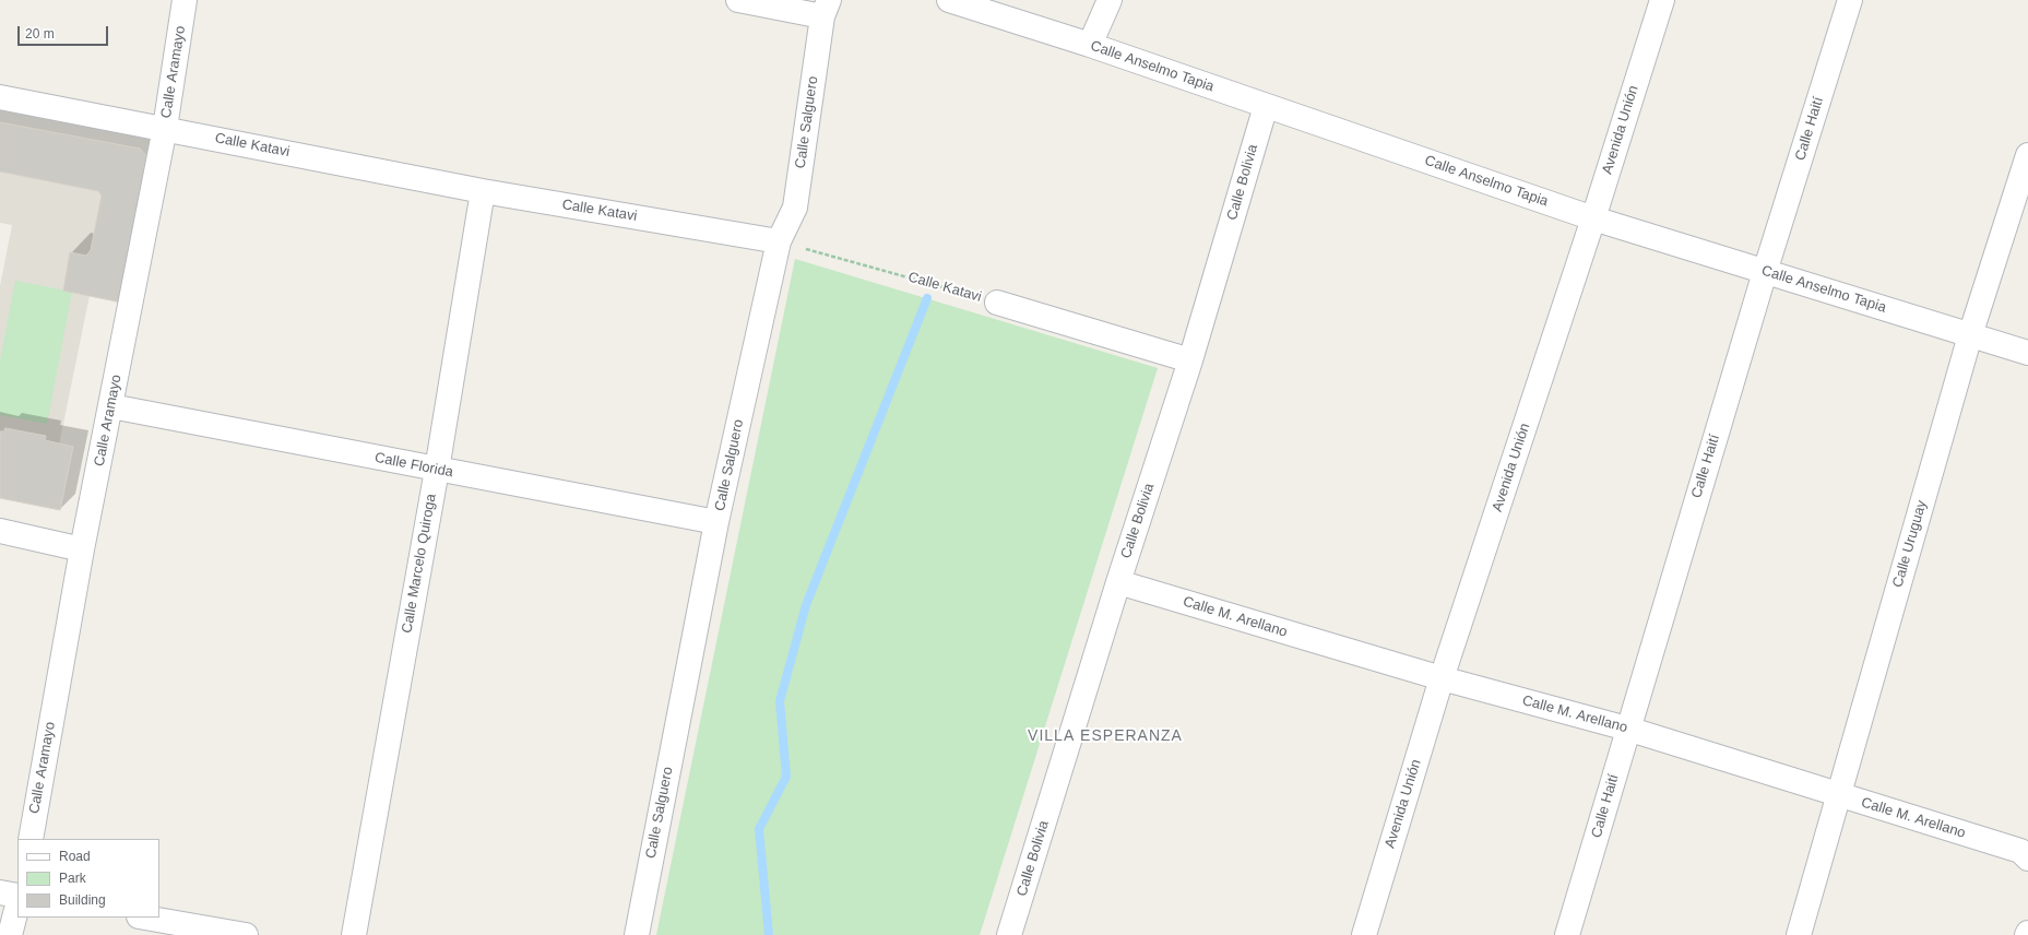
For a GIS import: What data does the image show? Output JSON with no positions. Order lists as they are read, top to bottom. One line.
{"streets":{"street":["Calle Anselmo Tapia","Calle Aramayo","Calle Salguero","Calle Haití","Avenida Unión","Calle Katavi","Calle Bolivia","Calle Florida","Calle Uruguay","Calle Marcelo Quiroga","Calle M. Arellano"]},"crossings":[["Calle Anselmo Tapia","Calle Haití"],["Calle Anselmo Tapia","Avenida Unión"],["Calle Anselmo Tapia","Calle Bolivia"],["Calle Anselmo Tapia","Calle Uruguay"],["Calle Aramayo","Calle Katavi"],["Calle Aramayo","Calle Florida"],["Calle Salguero","Calle Katavi"],["Calle Salguero","Calle Florida"],["Calle Haití","Calle M. Arellano"],["Avenida Unión","Calle M. Arellano"],["Calle Katavi","Calle Bolivia"],["Calle Katavi","Calle Marcelo Quiroga"],["Calle Bolivia","Calle M. Arellano"],["Calle Florida","Calle Marcelo Quiroga"],["Calle Uruguay","Calle M. Arellano"]],"districts":["VILLA ESPERANZA"],"legend":["Road","Park","Building"],"scale_bar":"20 m"}
